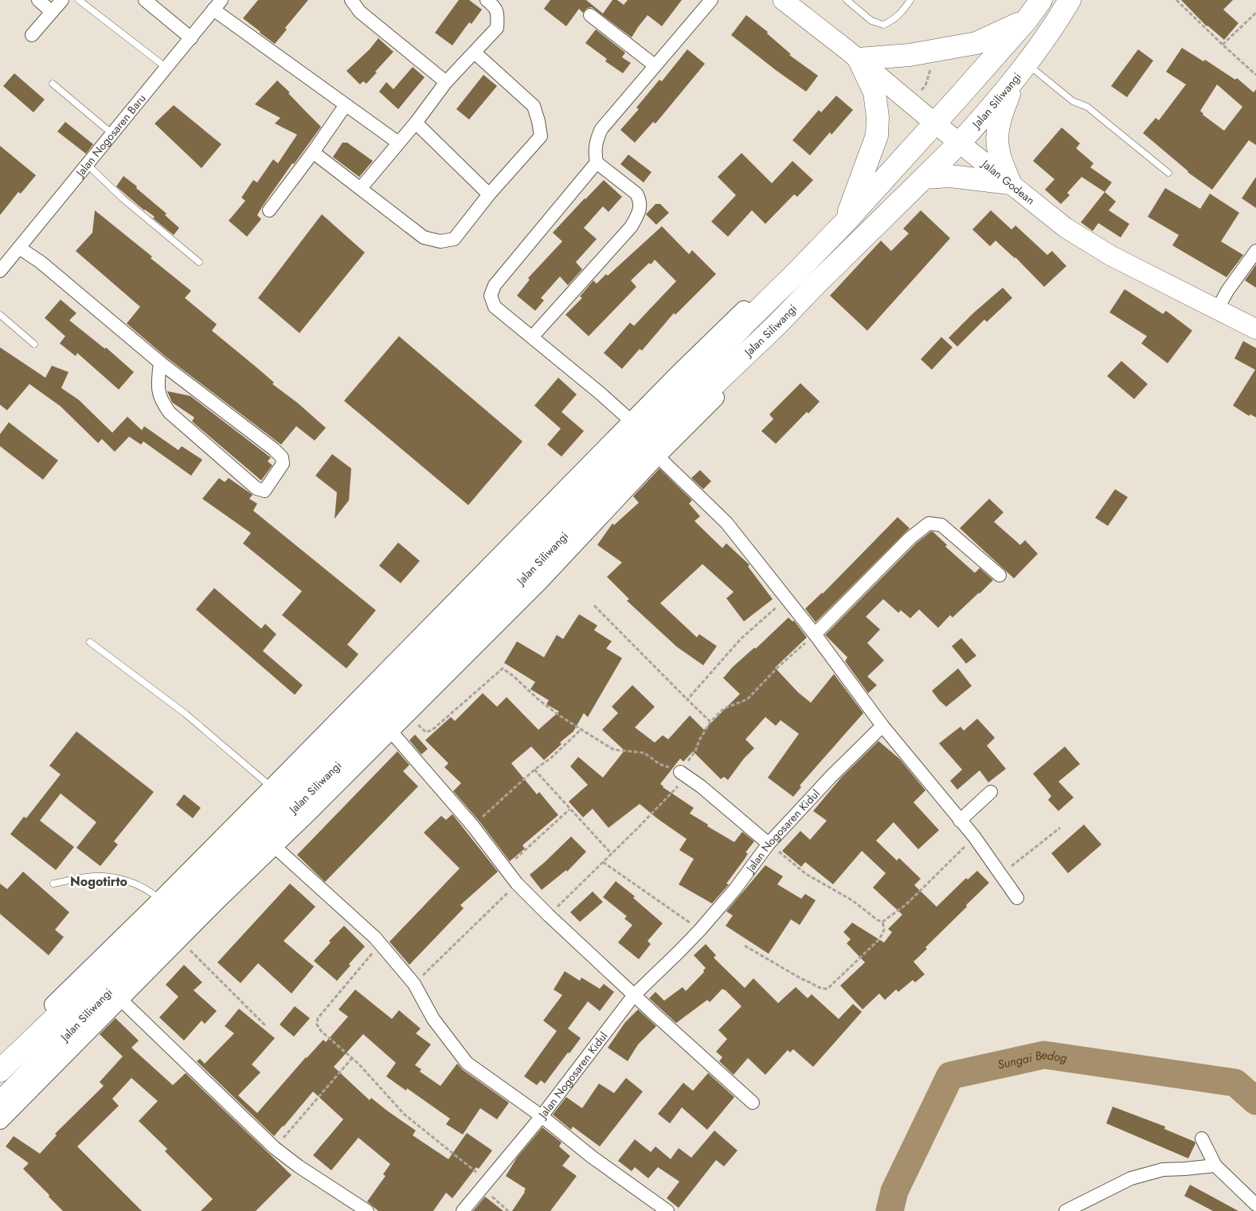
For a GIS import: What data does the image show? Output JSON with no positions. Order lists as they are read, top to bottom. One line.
{"streets":{"highway":["Jalan Siliwangi"],"main road":["Jalan Godean"],"street":["Jalan Nogosaren Baru","Jalan Nogosaren Kidul"]},"crossings":[["Jalan Siliwangi","Jalan Godean"]],"districts":["Nogotirto"],"water":["Sungai Bedog"]}
